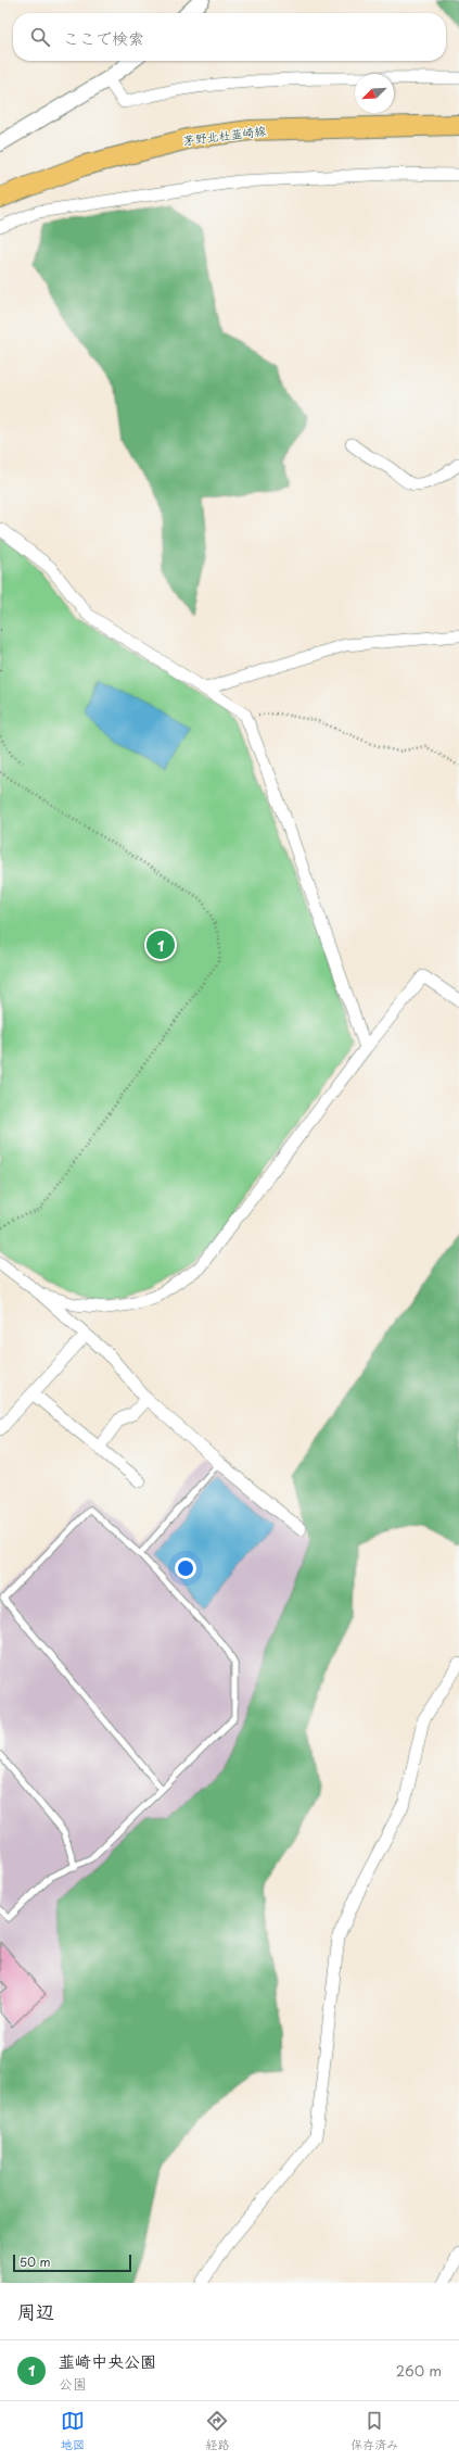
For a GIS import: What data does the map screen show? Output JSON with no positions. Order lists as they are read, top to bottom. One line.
{"streets":{"main road":["茅野北杜韮崎線"]},"scale_bar":"50 m","north":"bottom left","page":{"search":"ここで検索","pins":"1","scale":"50 m","heading":"周辺","list":[{"mark":"1","name":"韮崎中央公園","note":"公園","value":"260 m"}],"nav":["地図","経路","保存済み"]}}
